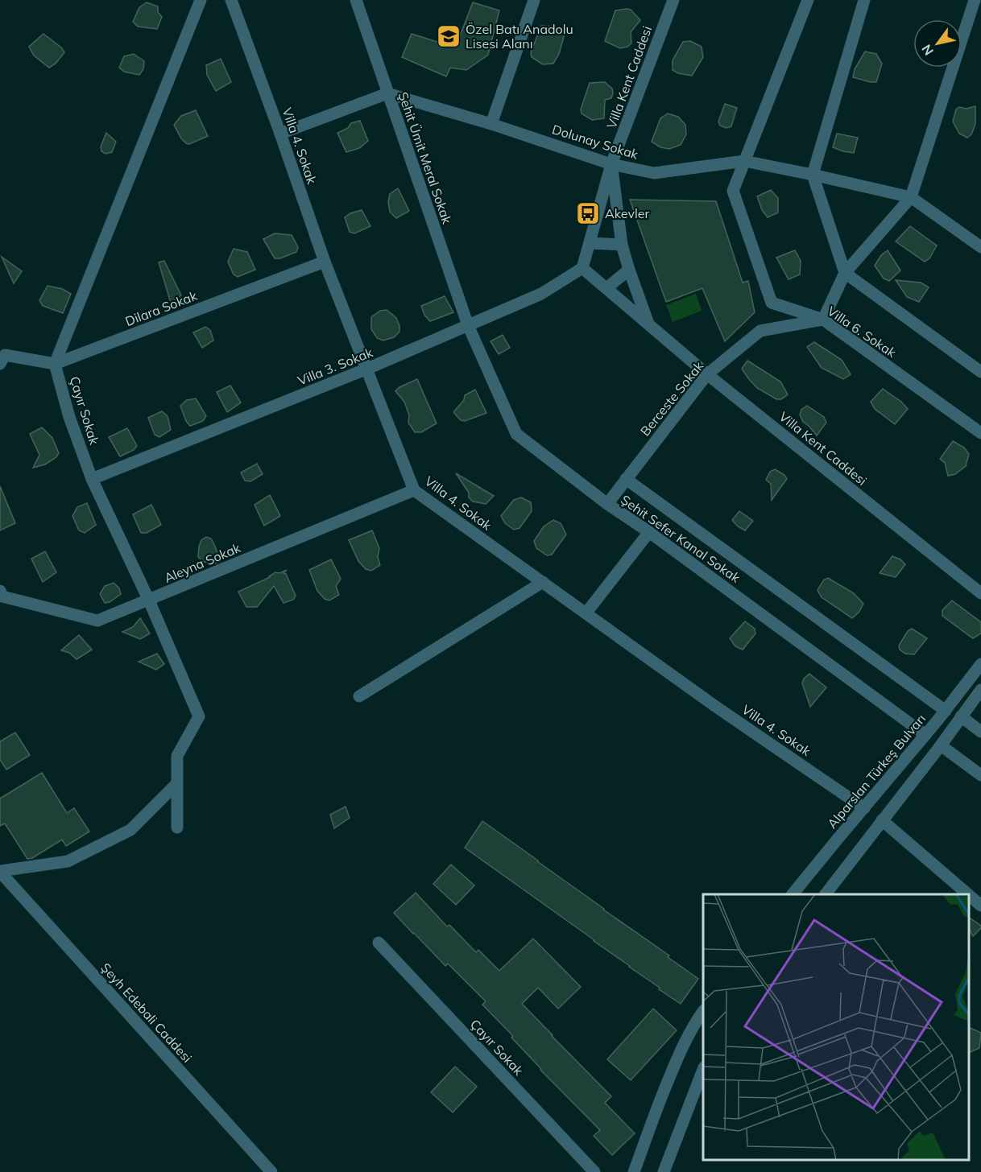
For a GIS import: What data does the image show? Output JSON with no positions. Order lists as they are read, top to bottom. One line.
{"streets":{"street":["Villa Kent Caddesi","Dolunay Sokak","Villa 4. Sokak","Şehit Ümit Meral Sokak","Dilara Sokak","Villa 6. Sokak","Villa 3. Sokak","Berceste Sokak","Çayır Sokak","Şehit Sefer Kanal Sokak","Aleyna Sokak","Alparslan Türkeş Bulvarı","Şeyh Edebali Caddesi"]},"crossings":[["Villa Kent Caddesi","Dolunay Sokak"],["Villa Kent Caddesi","Villa 3. Sokak"],["Villa Kent Caddesi","Berceste Sokak"],["Dolunay Sokak","Şehit Ümit Meral Sokak"],["Dolunay Sokak","Villa 6. Sokak"],["Villa 4. Sokak","Dilara Sokak"],["Villa 4. Sokak","Villa 3. Sokak"],["Villa 4. Sokak","Aleyna Sokak"],["Villa 4. Sokak","Alparslan Türkeş Bulvarı"],["Şehit Ümit Meral Sokak","Villa 3. Sokak"],["Şehit Ümit Meral Sokak","Şehit Sefer Kanal Sokak"],["Dilara Sokak","Çayır Sokak"],["Villa 6. Sokak","Berceste Sokak"],["Villa 3. Sokak","Çayır Sokak"],["Villa 3. Sokak","Şehit Sefer Kanal Sokak"],["Berceste Sokak","Şehit Sefer Kanal Sokak"],["Çayır Sokak","Aleyna Sokak"],["Şehit Sefer Kanal Sokak","Alparslan Türkeş Bulvarı"]],"places":{"school or university":["Özel Batı Anadolu Lisesi Alanı"],"bus stop":["Akevler"]},"north":"bottom left"}
